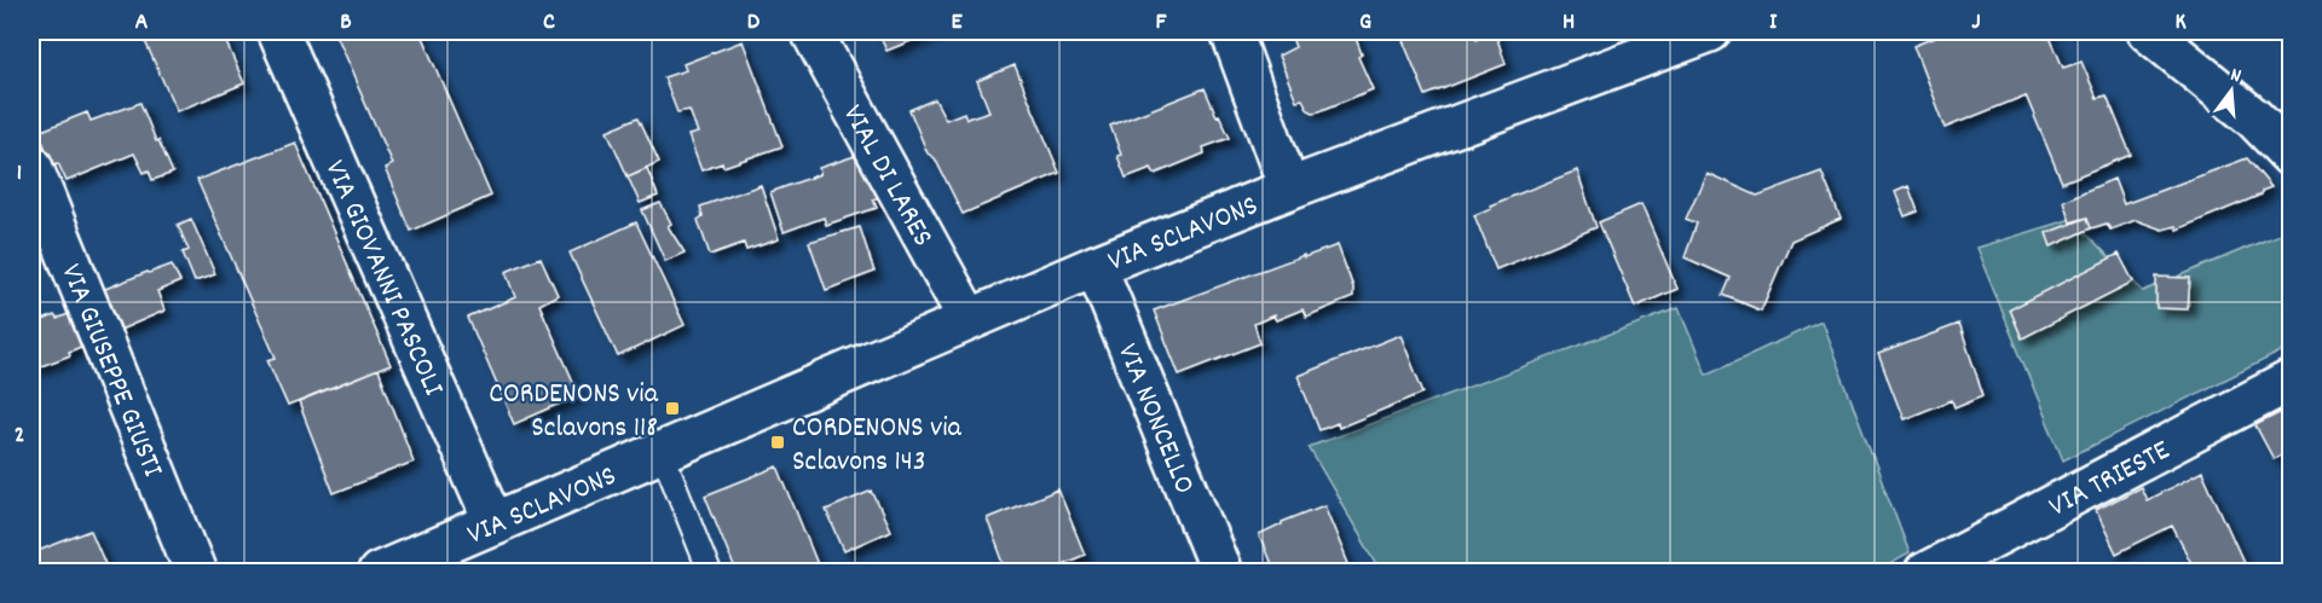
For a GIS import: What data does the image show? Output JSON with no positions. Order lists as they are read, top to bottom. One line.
{"streets":{"street":["VIAL DI LARES","VIA SCLAVONS","VIA GIOVANNI PASCOLI","VIA GIUSEPPE GIUSTI","VIA NONCELLO","VIA TRIESTE"]},"crossings":[["VIAL DI LARES","VIA SCLAVONS"],["VIA SCLAVONS","VIA GIOVANNI PASCOLI"],["VIA SCLAVONS","VIA NONCELLO"]],"places":{"transit":["CORDENONS via Sclavons 118","CORDENONS via Sclavons 143"]},"north":"top","grid":{"columns":["A","B","C","D","E","F","G","H","I","J","K"],"rows":["1","2"]}}
